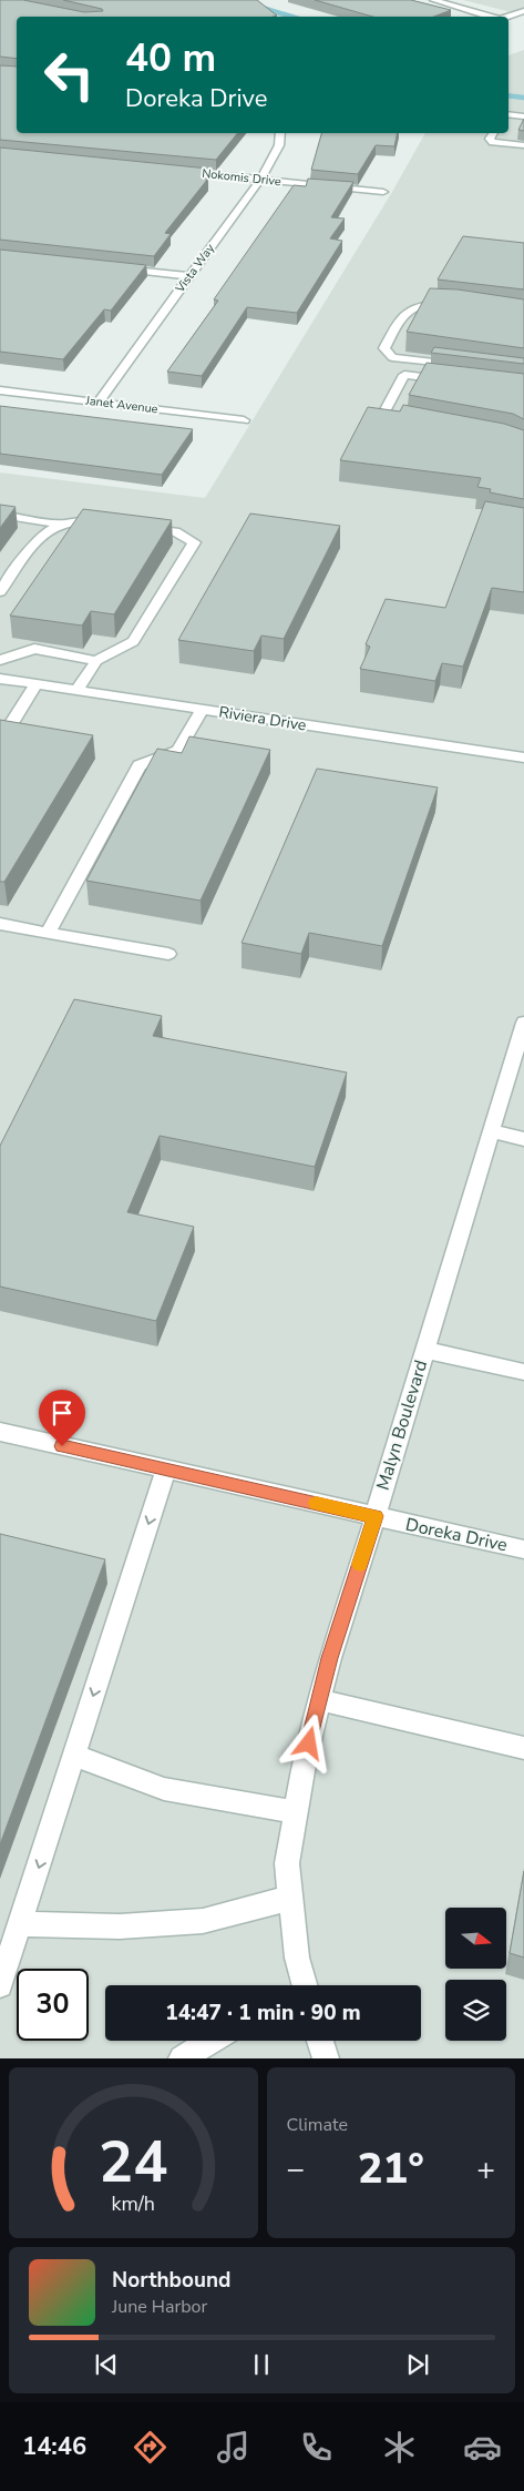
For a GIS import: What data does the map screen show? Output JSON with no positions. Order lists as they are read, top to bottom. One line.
{"streets":{"street":["Nokomis Drive","Vista Way","Janet Avenue","Riviera Drive","Malyn Boulevard","Doreka Drive"]},"crossings":[["Nokomis Drive","Vista Way"],["Vista Way","Janet Avenue"],["Malyn Boulevard","Doreka Drive"]],"north":"right","page":{"turn":["40 m","Doreka Drive"],"limit":"30","trip":"14:47 · 1 min · 90 m","tile":"Climate","heat":["−","21°","+"],"song":["Northbound","June Harbor"],"tabs":"14:46","gauge":["24","km/h"]}}
